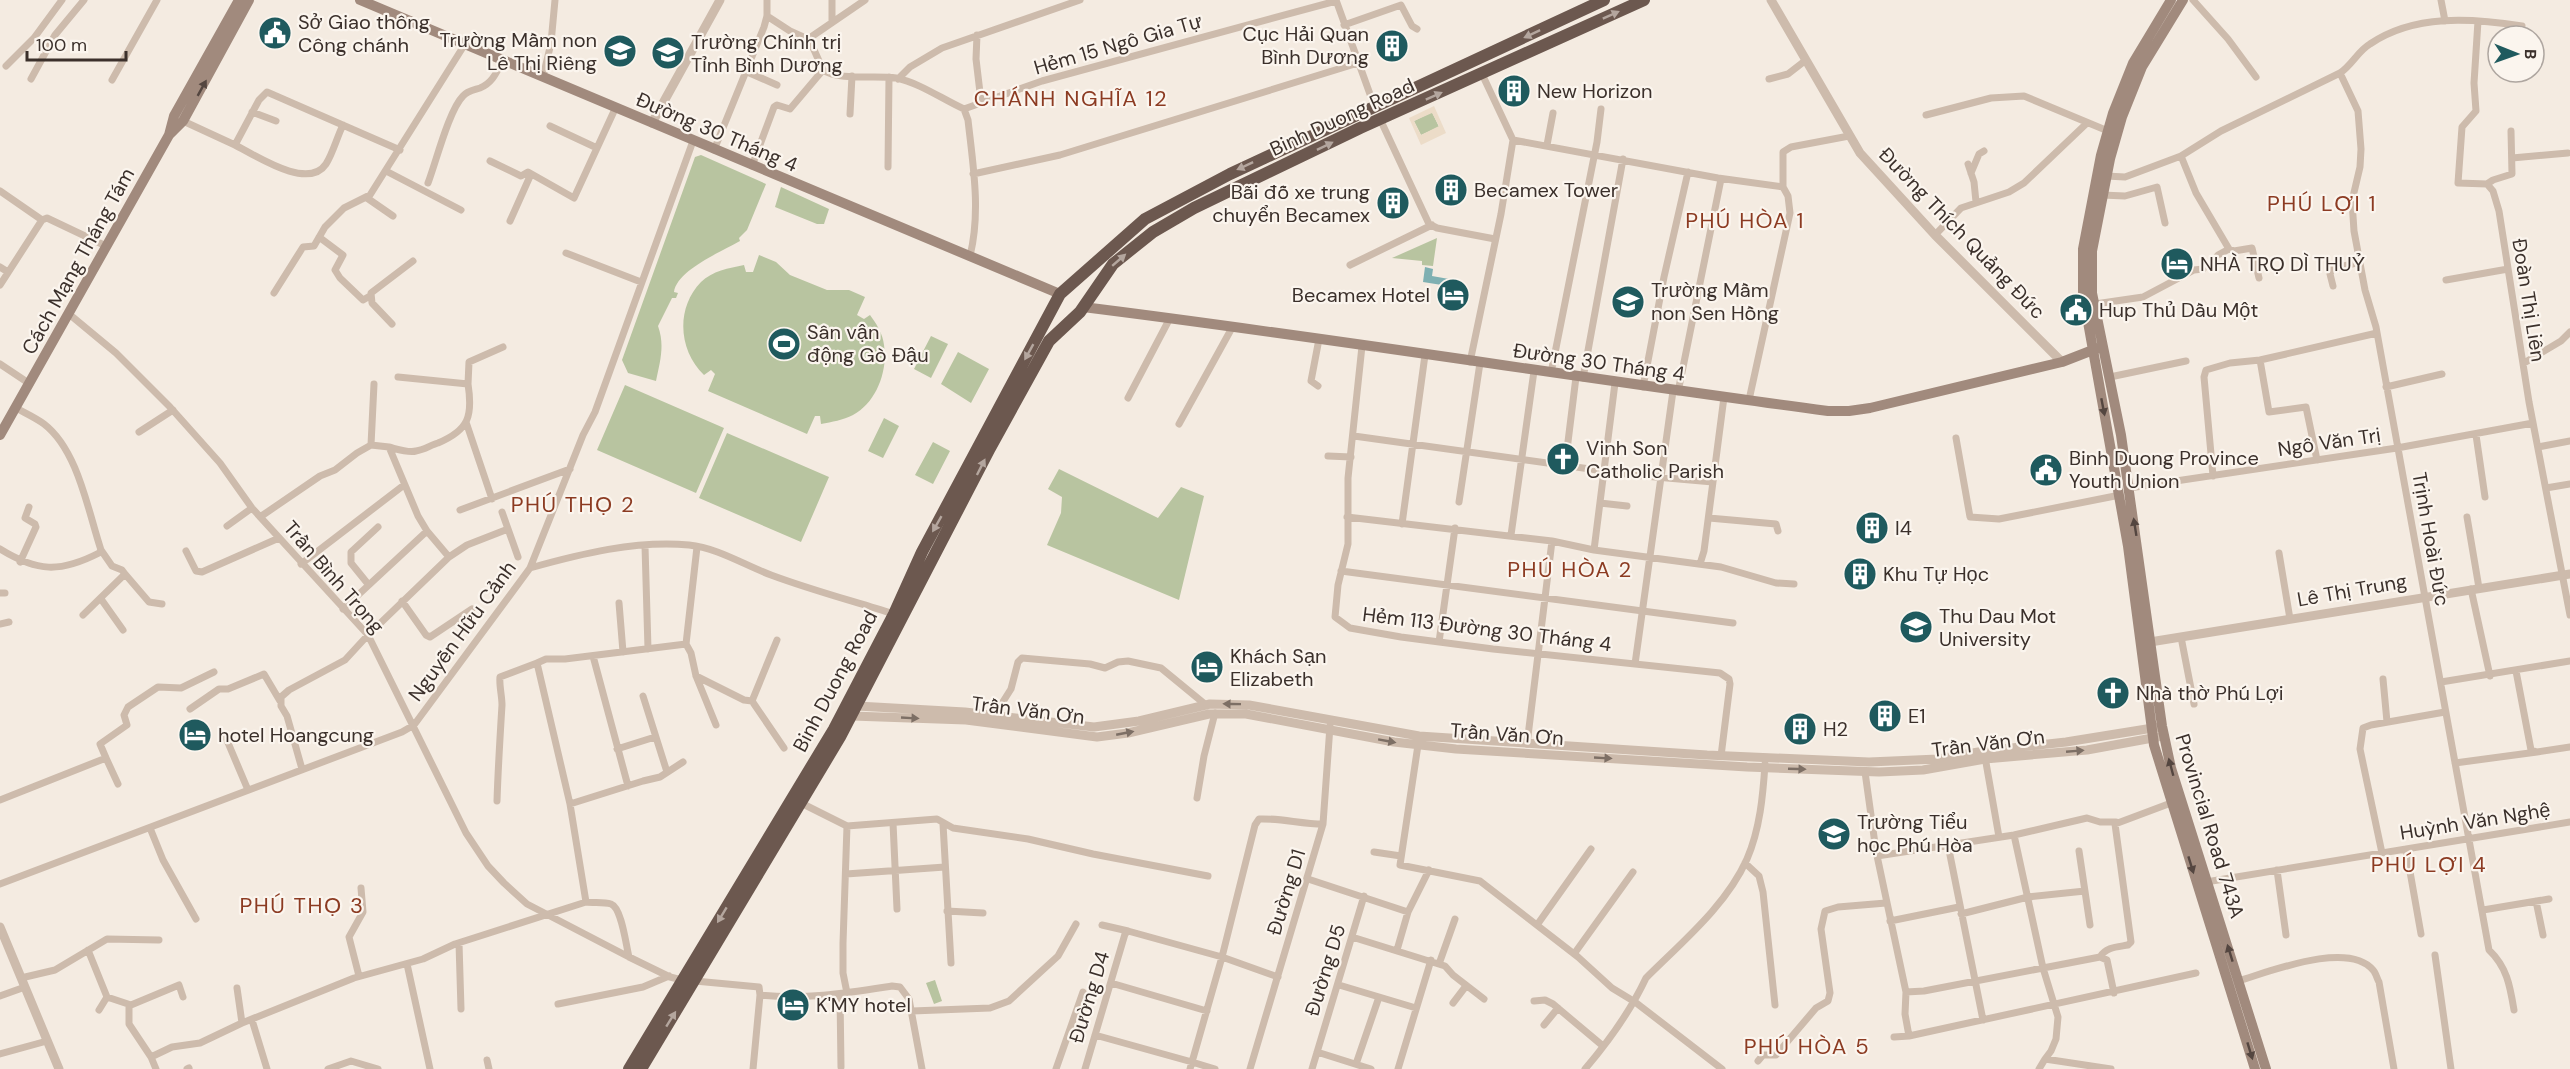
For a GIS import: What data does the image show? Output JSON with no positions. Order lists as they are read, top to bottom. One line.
{"streets":{"highway":["Binh Duong Road"],"main road":["Đường 30 Tháng 4","Cách Mạng Tháng Tám","Provincial Road 743A"],"street":["Hẻm 15 Ngô Gia Tự","Đường Thích Quảng Đức","Đoàn Thị Liên","Ngô Văn Trị","Trịnh Hoài Đức","Trần Bình Trọng","Lê Thị Trung","Hẻm 113 Đường 30 Tháng 4","Nguyễn Hữu Cảnh","Trần Văn Ơn","Huỳnh Văn Nghệ","Đường D1","Đường D5","Đường D4"]},"crossings":[["Binh Duong Road","Đường 30 Tháng 4"],["Binh Duong Road","Trần Bình Trọng"],["Binh Duong Road","Trần Văn Ơn"],["Đường 30 Tháng 4","Đường Thích Quảng Đức"],["Đường 30 Tháng 4","Hẻm 113 Đường 30 Tháng 4"],["Đường 30 Tháng 4","Nguyễn Hữu Cảnh"],["Đường 30 Tháng 4","Provincial Road 743A"],["Cách Mạng Tháng Tám","Trần Bình Trọng"],["Đoàn Thị Liên","Ngô Văn Trị"],["Đoàn Thị Liên","Lê Thị Trung"],["Ngô Văn Trị","Trịnh Hoài Đức"],["Ngô Văn Trị","Provincial Road 743A"],["Trịnh Hoài Đức","Lê Thị Trung"],["Trịnh Hoài Đức","Huỳnh Văn Nghệ"],["Trần Bình Trọng","Nguyễn Hữu Cảnh"],["Lê Thị Trung","Provincial Road 743A"],["Hẻm 113 Đường 30 Tháng 4","Trần Văn Ơn"],["Trần Văn Ơn","Provincial Road 743A"],["Trần Văn Ơn","Đường D1"],["Huỳnh Văn Nghệ","Provincial Road 743A"]],"districts":["CHÁNH NGHĨA 12","PHÚ LỢI 1","PHÚ HÒA 1","PHÚ THỌ 2","PHÚ HÒA 2","PHÚ LỢI 4","PHÚ THỌ 3","PHÚ HÒA 5"],"places":{"public building":["Sở Giao thông Công chánh","Hup Thủ Dầu Một","Binh Duong Province Youth Union"],"building":["Cục Hải Quan Bình Dương","New Horizon","Becamex Tower","Bãi đỗ xe trung chuyển Becamex","I4","Khu Tự Học","E1","H2"],"school or university":["Trường Mầm non Lê Thị Riêng","Trường Chính trị Tỉnh Bình Dương","Trường Mầm non Sen Hồng","Thu Dau Mot University","Trường Tiểu học Phú Hòa"],"hotel":["NHÀ TRỌ DÌ THUỶ","Becamex Hotel","Khách Sạn Elizabeth","hotel Hoangcung","K'MY hotel"],"sports":["Sân vận động Gò Đậu"],"church":["Vinh Son Catholic Parish","Nhà thờ Phú Lợi"]},"scale_bar":"100 m","north":"right"}
